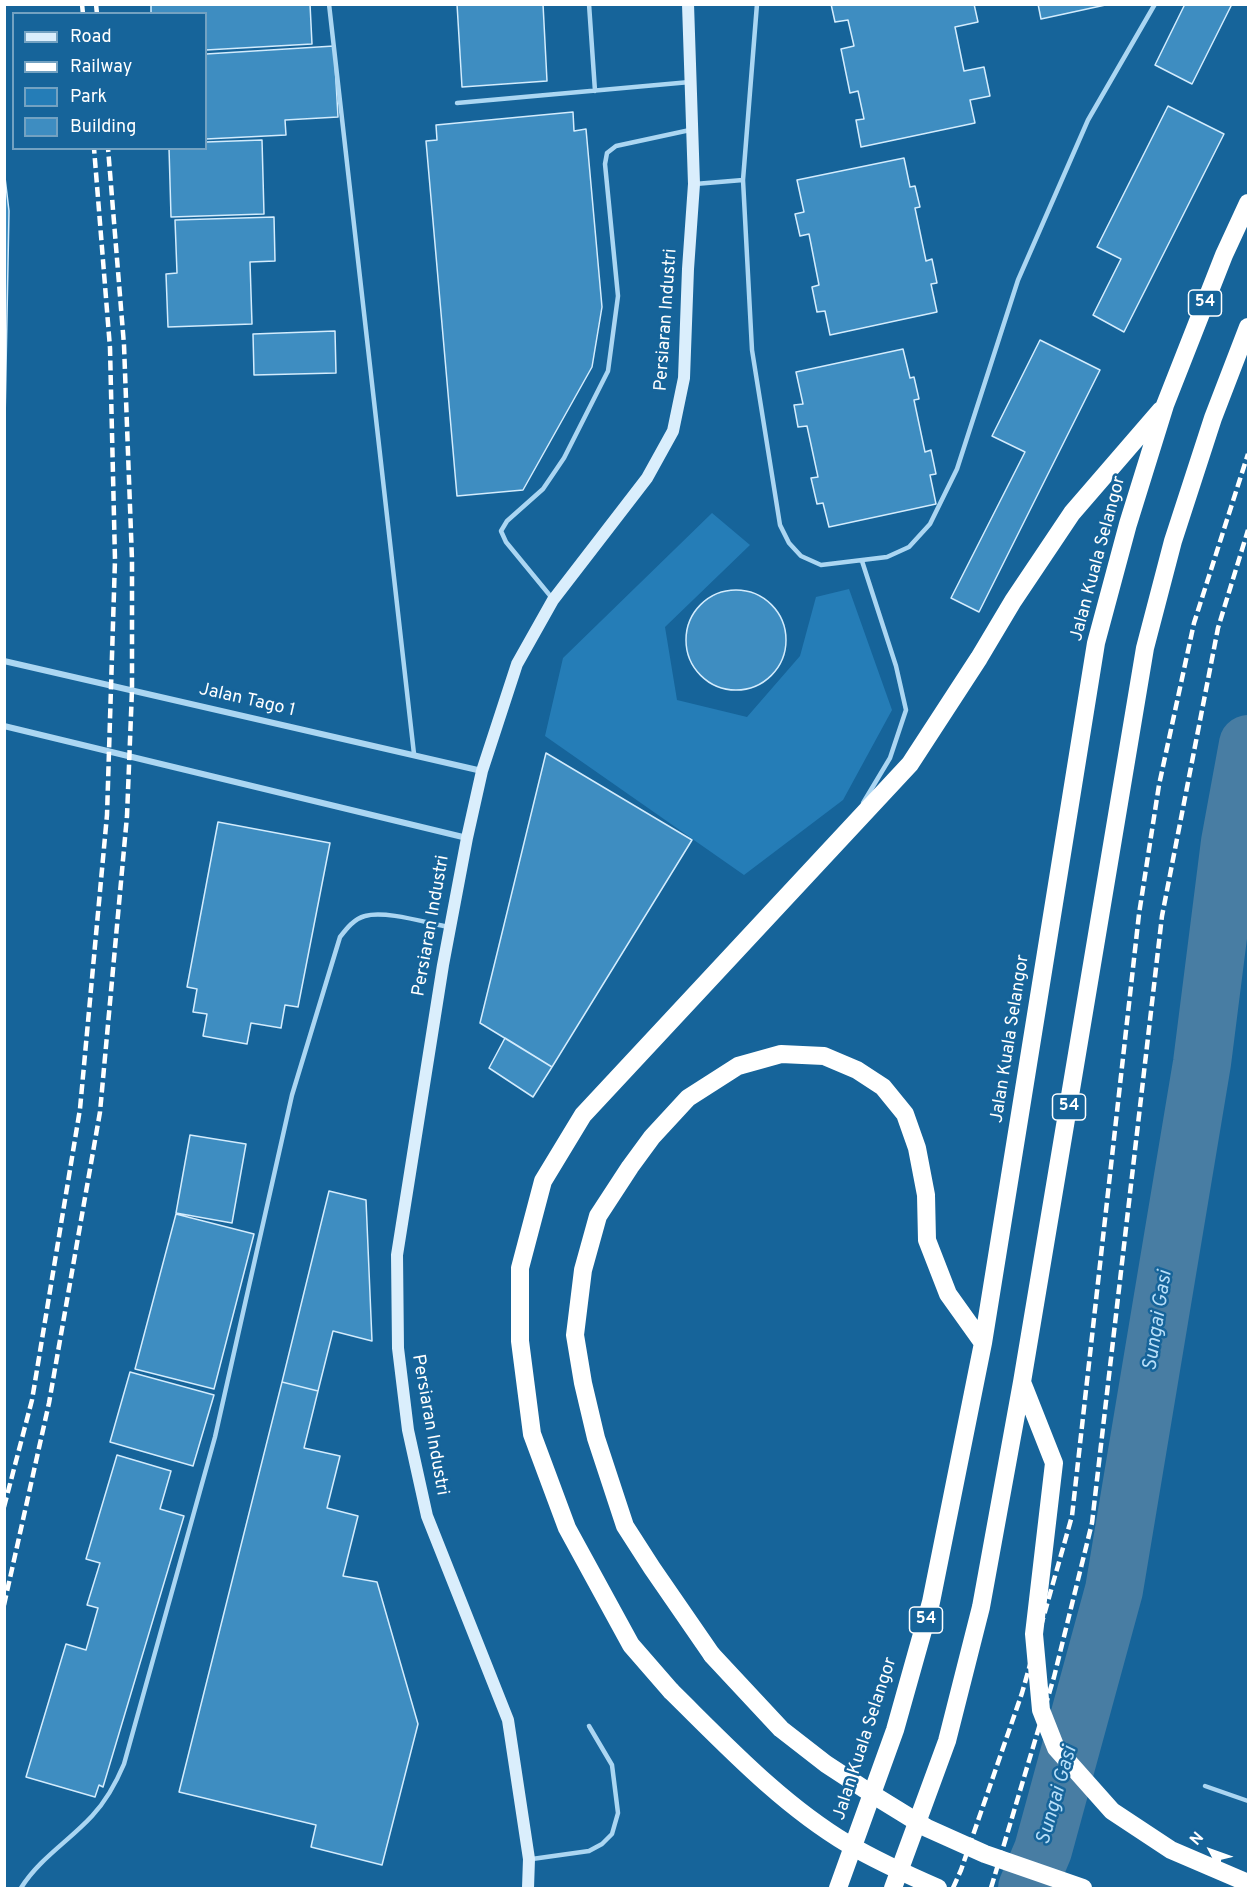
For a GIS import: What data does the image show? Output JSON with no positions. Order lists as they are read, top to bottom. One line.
{"streets":{"highway":["54","Jalan Kuala Selangor"],"street":["Persiaran Industri","Jalan Tago 1"]},"crossings":[["Persiaran Industri","Jalan Tago 1"]],"water":["Sungai Gasi"],"legend":["Road","Railway","Park","Building"],"north":"top left"}
